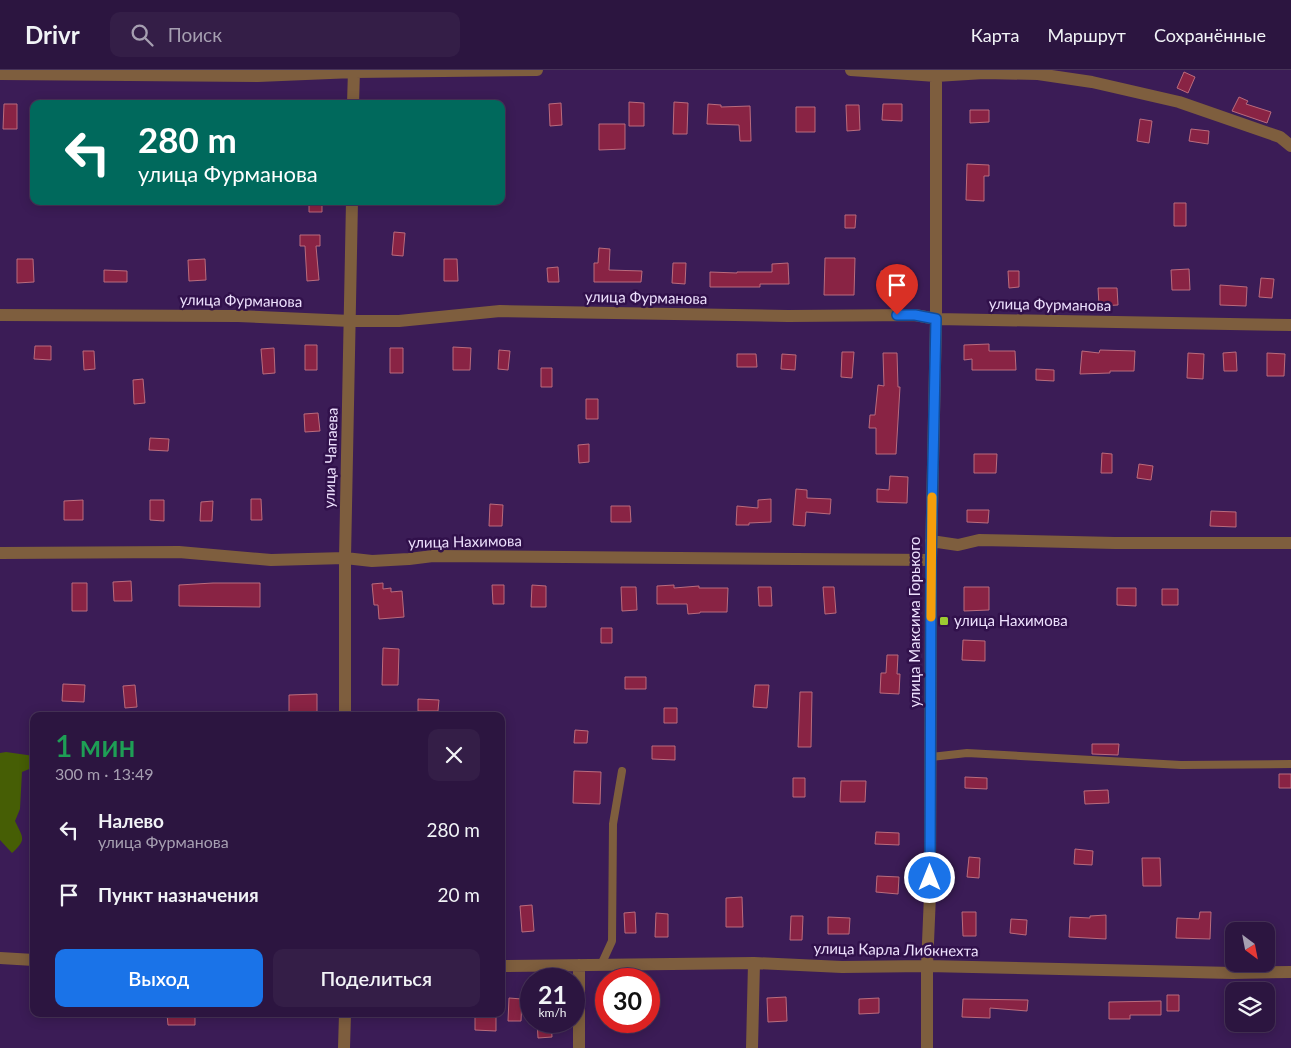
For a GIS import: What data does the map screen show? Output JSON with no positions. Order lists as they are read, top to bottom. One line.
{"streets":{"street":["улица Фурманова","улица Чапаева","улица Нахимова","улица Максима Горького","улица Карла Либкнехта"]},"crossings":[["улица Фурманова","улица Чапаева"],["улица Фурманова","улица Максима Горького"],["улица Чапаева","улица Нахимова"],["улица Нахимова","улица Максима Горького"],["улица Максима Горького","улица Карла Либкнехта"]],"places":{"transit":["улица Нахимова"]},"north":"bottom right","page":{"header":"Drivr","search":"Поиск","nav":["Карта","Маршрут","Сохранённые"],"turn":["280 m","улица Фурманова"],"heading":["1 мин","300 m · 13:49"],"list":[{"name":"Налево","note":"улица Фурманова","value":"280 m"},{"name":"Пункт назначения","value":"20 m"}],"buttons":["Выход","Поделиться"],"speed":"21 km/h","limit":"30"}}
